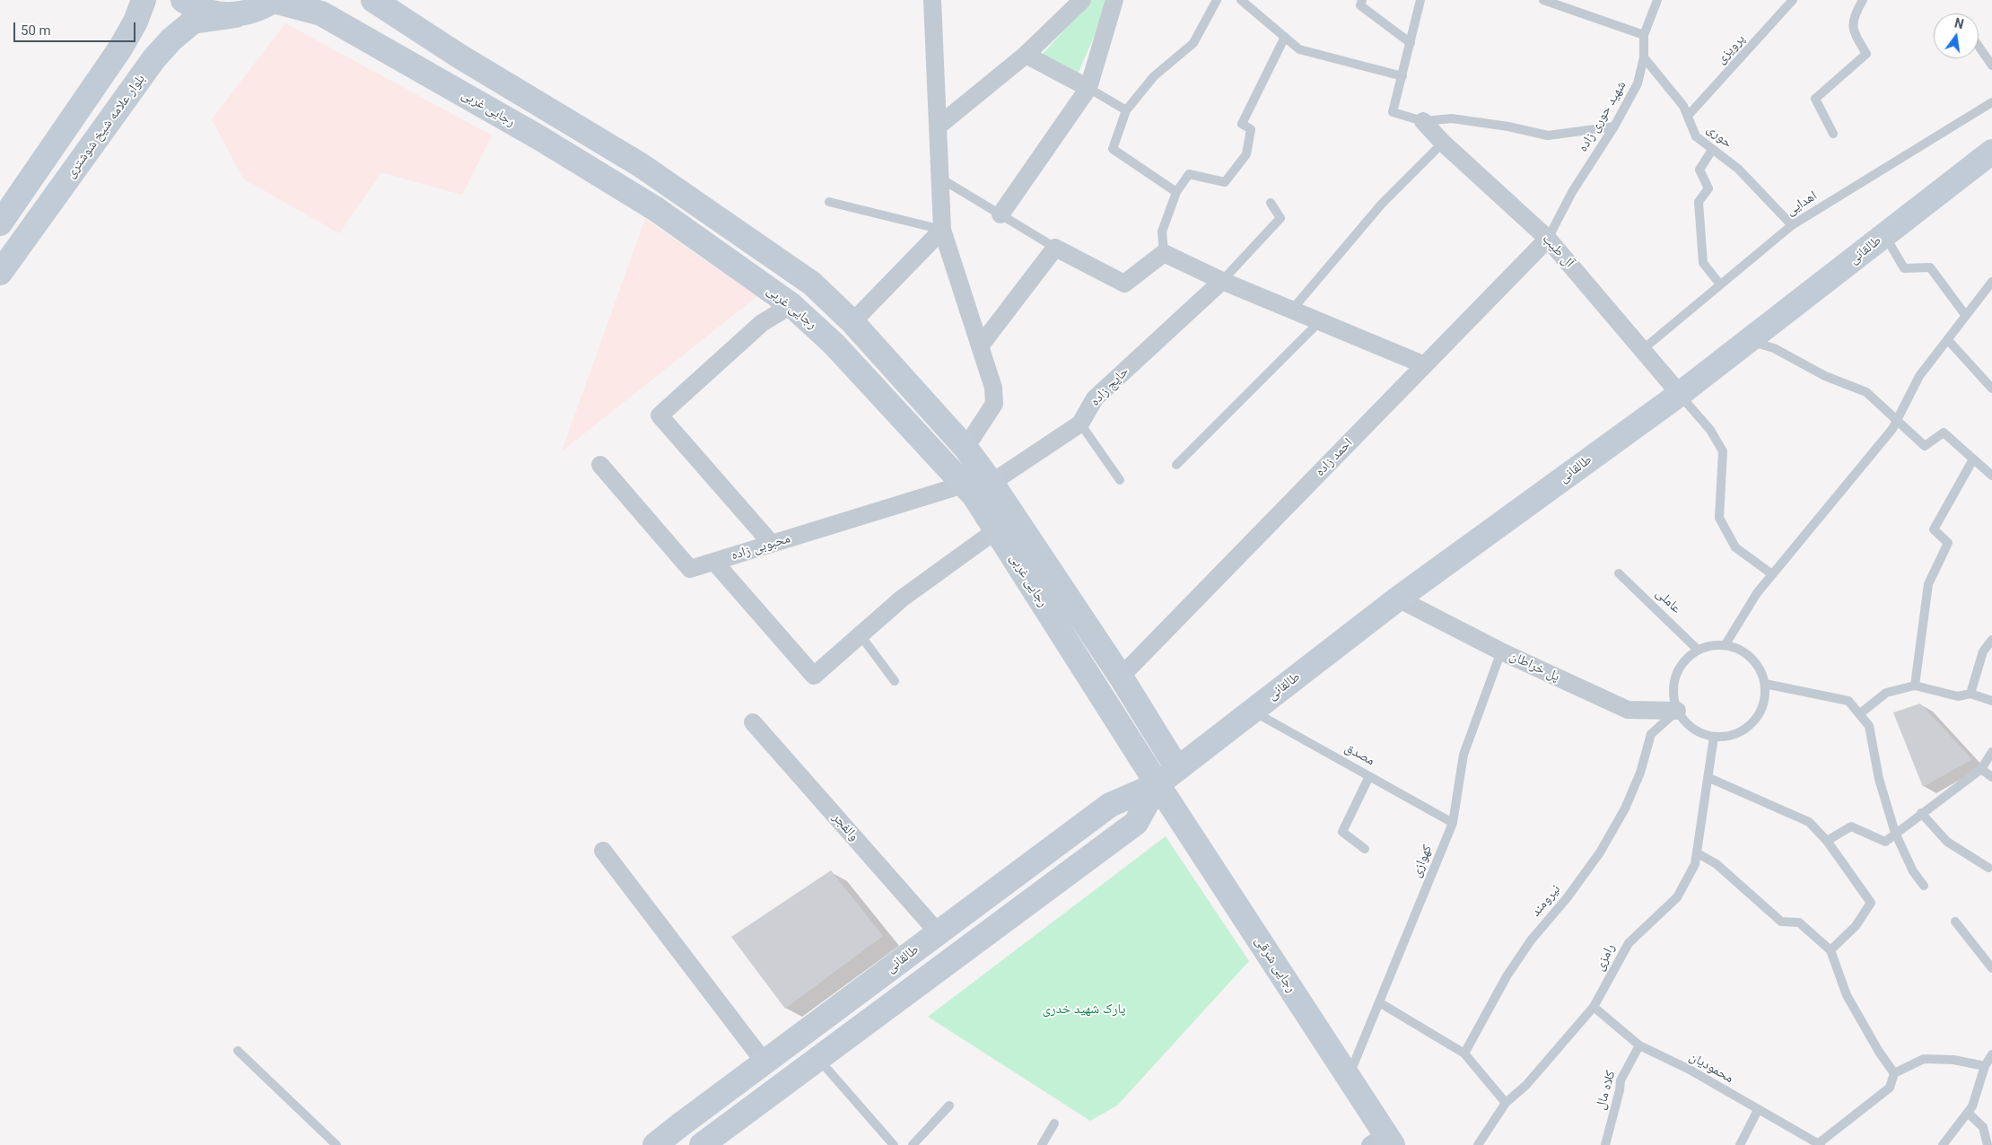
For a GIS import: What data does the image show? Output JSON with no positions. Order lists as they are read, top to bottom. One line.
{"streets":{"main road":["رجایی غربی","بلوار علامه شیخ شوشتری","طالقانی","رجایی شرقی"],"street":["آل طیب","حایج زاده","احمد زاده","محبوبی زاده","پل خراطان","والفجر"],"lane":["پرویزی","شهید حوری زاده","حوری","اهدایی","عاملی","مصدق","کهوازی","نیرومند","رامزی","محمودیان","کلاه مال"]},"crossings":[["پرویزی","حوری"],["رجایی غربی","طالقانی"],["رجایی غربی","حایج زاده"],["رجایی غربی","احمد زاده"],["رجایی غربی","محبوبی زاده"],["رجایی غربی","رجایی شرقی"],["شهید حوری زاده","حوری"],["شهید حوری زاده","آل طیب"],["شهید حوری زاده","احمد زاده"],["حوری","اهدایی"],["اهدایی","آل طیب"],["طالقانی","آل طیب"],["طالقانی","پل خراطان"],["طالقانی","مصدق"],["طالقانی","والفجر"],["طالقانی","رجایی شرقی"],["آل طیب","احمد زاده"],["عاملی","پل خراطان"],["عاملی","نیرومند"],["عاملی","رامزی"],["پل خراطان","کهوازی"],["پل خراطان","نیرومند"],["پل خراطان","رامزی"],["مصدق","کهوازی"],["کهوازی","رجایی شرقی"],["نیرومند","رامزی"],["رامزی","محمودیان"],["محمودیان","کلاه مال"]],"parks":["پارک شهید خدری"],"scale_bar":"50 m","north":"top"}
